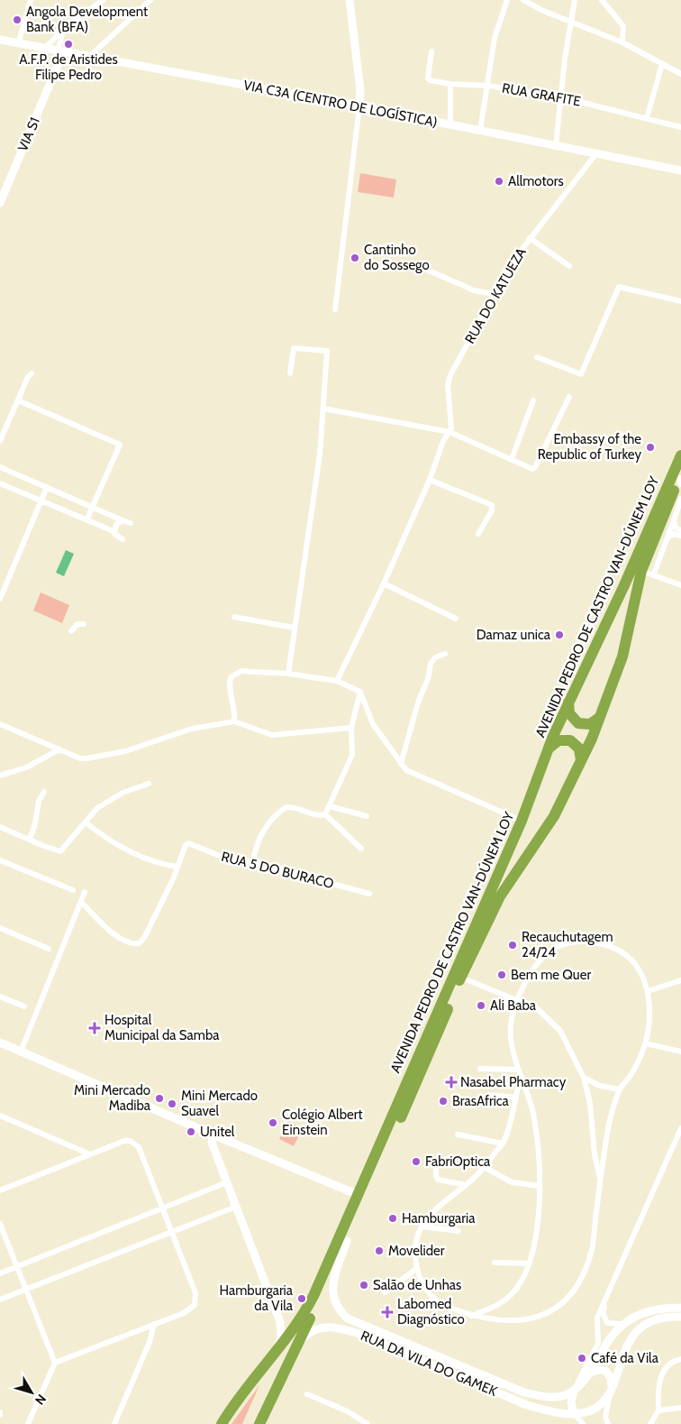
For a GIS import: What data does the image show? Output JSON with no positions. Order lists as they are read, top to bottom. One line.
{"streets":{"highway":["AVENIDA PEDRO DE CASTRO VAN-DÚNEM LOY"],"street":["RUA GRAFITE","VIA C3A (CENTRO DE LOGÍSTICA)","VIA S1","RUA DO KATUEZA","RUA 5 DO BURACO","RUA DA VILA DO GAMEK"]},"crossings":[["VIA C3A (CENTRO DE LOGÍSTICA)","VIA S1"],["VIA C3A (CENTRO DE LOGÍSTICA)","RUA DO KATUEZA"],["AVENIDA PEDRO DE CASTRO VAN-DÚNEM LOY","RUA DA VILA DO GAMEK"]],"places":{"other":["Angola Development Bank (BFA)","A.F.P. de Aristides Filipe Pedro","Allmotors","Cantinho do Sossego","Embassy of the Republic of Turkey","Damaz unica","Recauchutagem 24/24","Bem me Quer","Ali Baba","Mini Mercado Madiba","BrasAfrica","Mini Mercado Suavel","Colégio Albert Einstein","Unitel","FabriOptica","Hamburgaria","Movelider","Salão de Unhas","Hamburgaria da Vila","Café da Vila"],"health":["Hospital Municipal da Samba","Nasabel Pharmacy","Labomed Diagnóstico"]},"north":"bottom right"}
